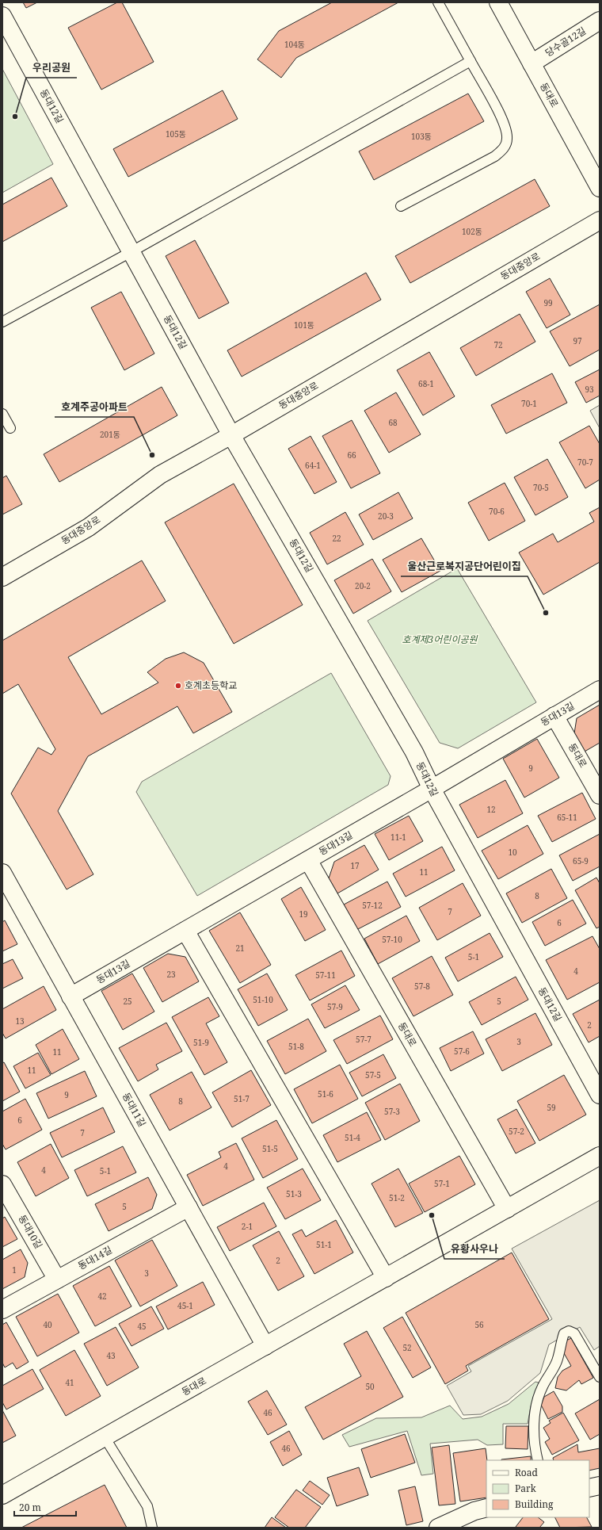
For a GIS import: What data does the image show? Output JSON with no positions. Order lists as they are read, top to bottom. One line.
{"streets":{"street":["당수골12길","동대로","동대12길","동대중앙로","동대13길","동대11길","동대10길","동대14길"]},"crossings":[["당수골12길","동대로"],["동대로","동대13길"],["동대로","동대11길"],["동대12길","동대중앙로"],["동대12길","동대13길"],["동대13길","동대11길"],["동대11길","동대14길"],["동대10길","동대14길"]],"parks":["호계제3어린이공원"],"places":["우리공원","호계주공아파트","울산근로복지공단어린이집","호계초등학교","유황사우나"],"house_numbers":["104동","105동","103동","102동","99","101동","97","72","68-1","93","70-1","68","201동","66","70-7","64-1","70-5","70-6","20-3","22","20-2","9","12","65-11","11-1","10","65-9","17","11","8","57-12","7","19","6","57-10","21","5-1","4","23","57-11","57-8","51-10","25","5","57-9","13","2","57-7","3","51-9","51-8","57-6","11","11","57-5","51-6","9","51-7","8","59","57-3","6","57-2","7","51-4","51-5","4","4","5-1","57-1","51-3","51-2","5","2-1","51-1","2","1","3","42","45-1","40","56","45","52","43","41","50","46","46"],"legend":["Road","Park","Building"],"scale_bar":"20 m"}
